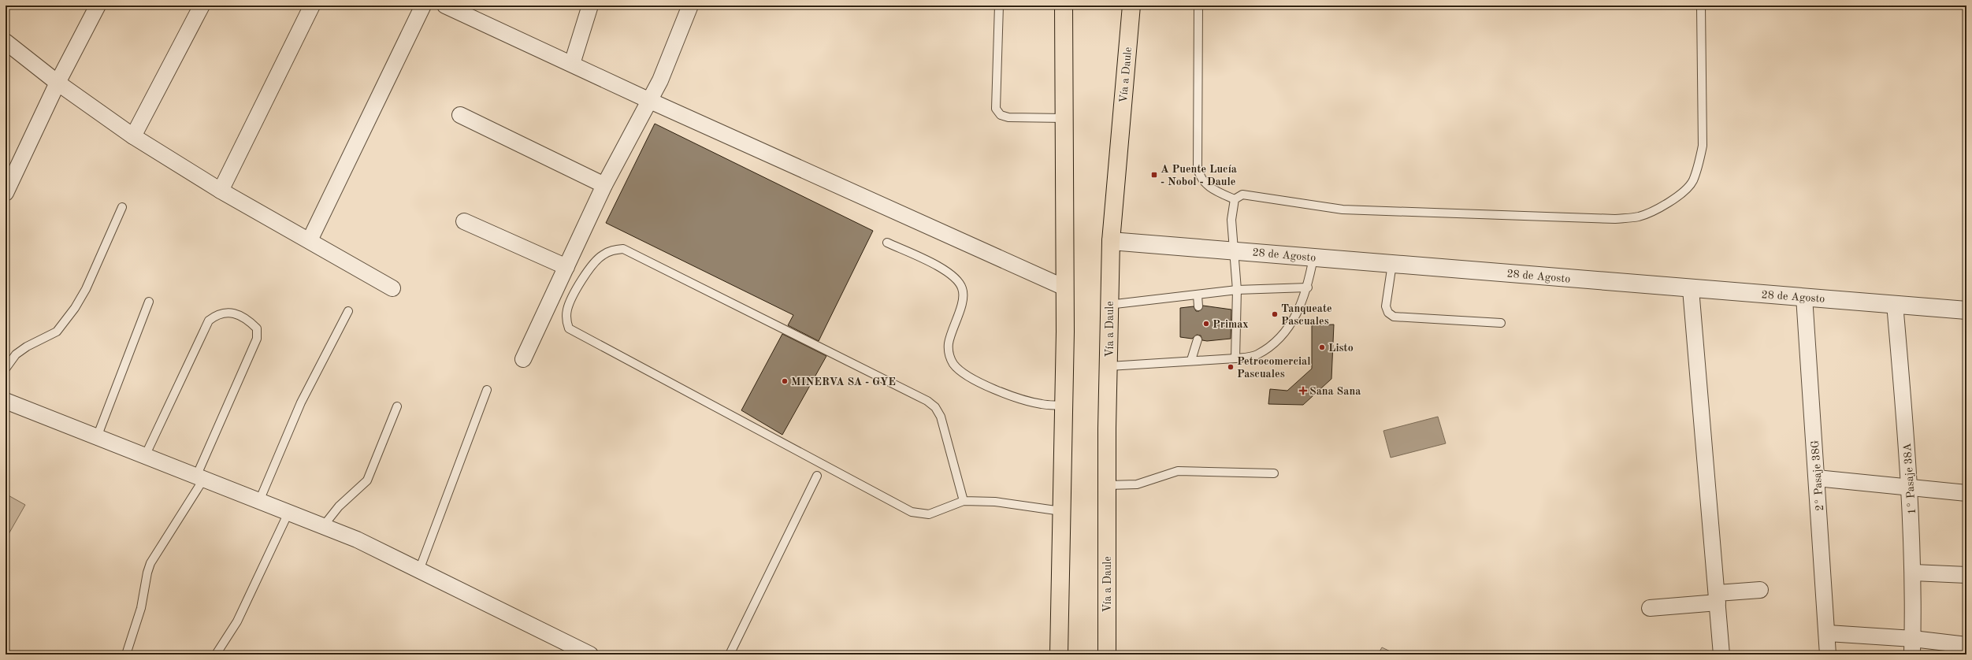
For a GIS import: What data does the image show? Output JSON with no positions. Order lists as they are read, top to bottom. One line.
{"streets":{"highway":["Vía a Daule"],"street":["28 de Agosto","2° Pasaje 38G","1° Pasaje 38A"]},"crossings":[["Vía a Daule","28 de Agosto"],["28 de Agosto","2° Pasaje 38G"],["28 de Agosto","1° Pasaje 38A"]],"places":{"transit":["A Puente Lucía - Nobol - Daule"],"other":["Tanqueate Pascuales","Primax","Listo","Petrocomercial Pascuales","MINERVA SA - GYE"],"health":["Sana Sana"]}}
